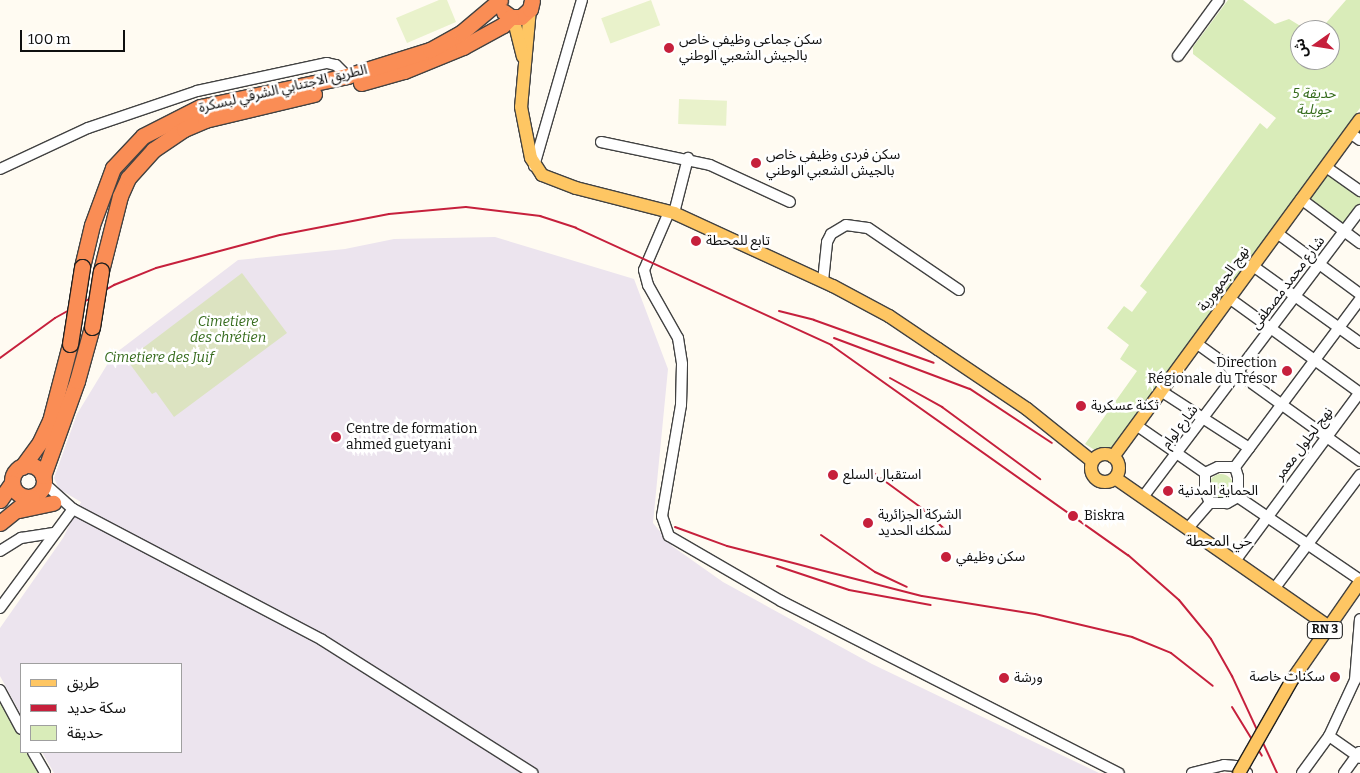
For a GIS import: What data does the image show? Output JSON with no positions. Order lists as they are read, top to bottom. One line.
{"streets":{"highway":["الطريق الاجتنابي الشرقي لبسكرة"],"main road":["نهج الجمهورية","RN 3"],"street":["شارع محمد مصطفى","شارع لوام","نهج لحلول معمر"]},"crossings":[["شارع محمد مصطفى","شارع لوام"]],"districts":["حي المحطة"],"parks":["حديقة 5 جويلية","Cimetiere des chrétien","Cimetiere des Juif"],"places":["سكن جماعي وظيفي خاص بالجيش الشعبي الوطني","سكن فردي وظيفي خاص بالجيش الشعبي الوطني","تابع للمحطة","Direction Régionale du Trésor","ثكنة عسكرية","Centre de formation ahmed guetyani","استقبال السلع","الحماية المدنية","Biskra","الشركة الجزائرية لسكك الحديد","سكن وظيفي","سكنات خاصة","ورشة"],"legend":["طريق","سكة حديد","حديقة"],"scale_bar":"100 m","north":"left"}
